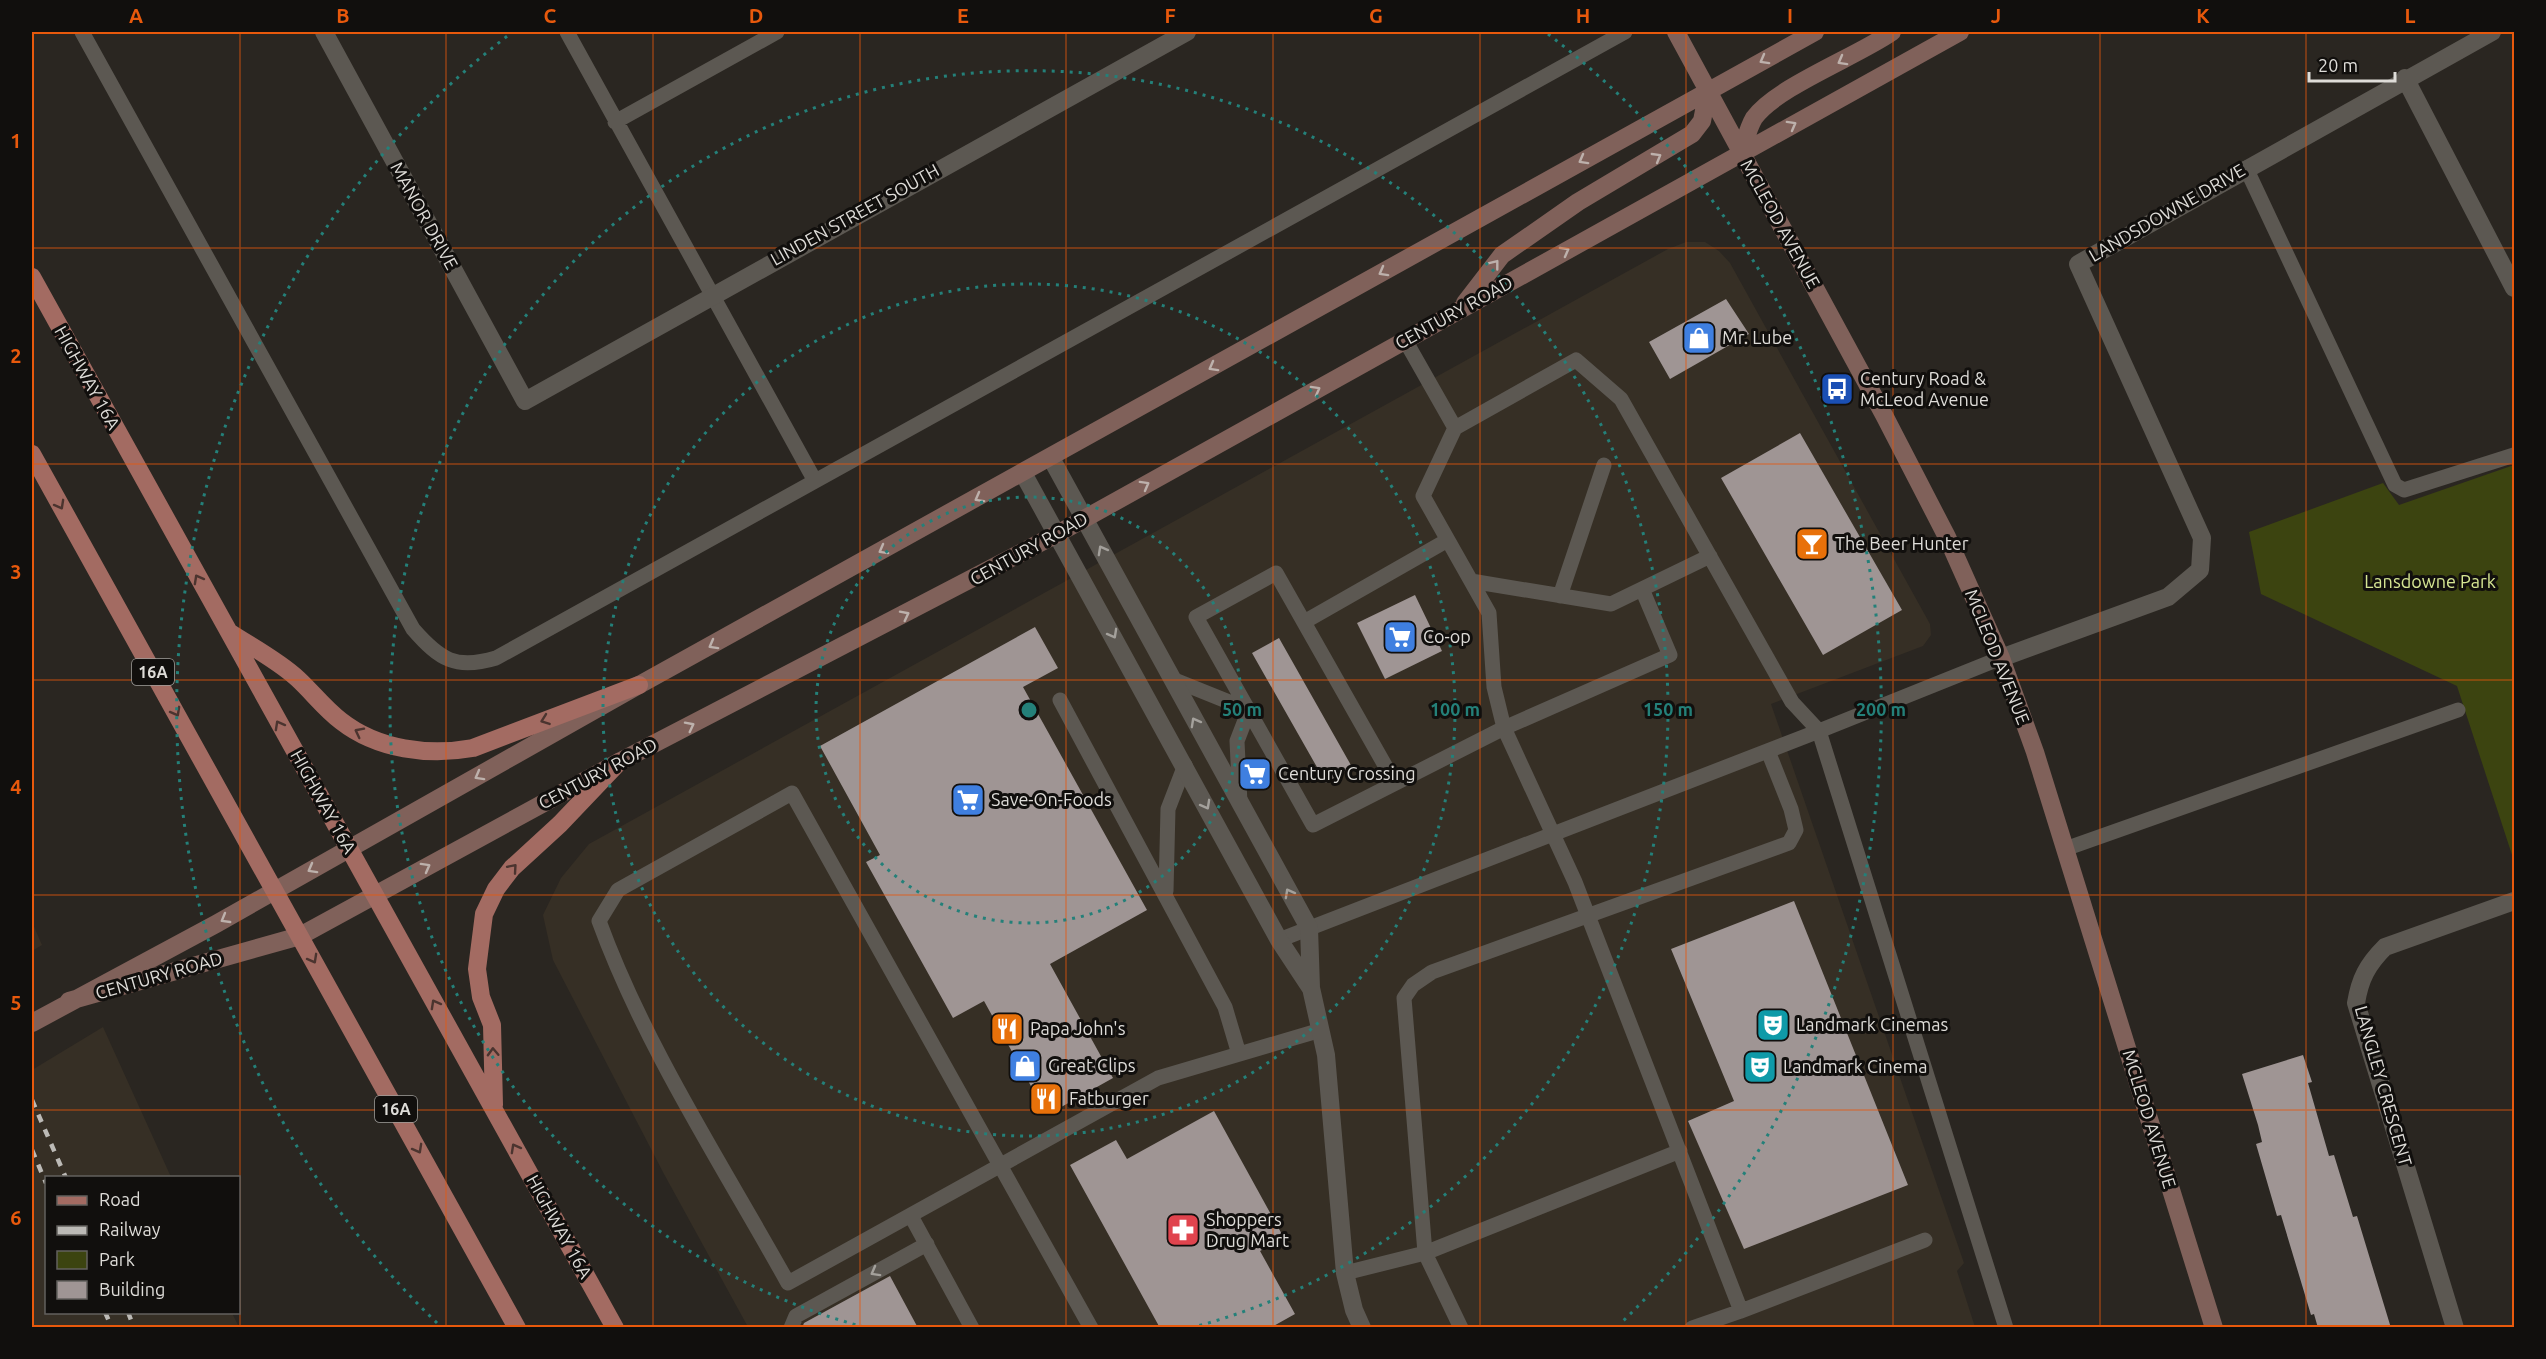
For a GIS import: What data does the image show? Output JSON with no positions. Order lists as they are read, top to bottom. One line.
{"streets":{"main road":["MCLEOD AVENUE","CENTURY ROAD","HIGHWAY 16A","16A"],"street":["LANDSDOWNE DRIVE","LINDEN STREET SOUTH","MANOR DRIVE","LANGLEY CRESCENT"]},"crossings":[["LANDSDOWNE DRIVE","MCLEOD AVENUE"],["LINDEN STREET SOUTH","MANOR DRIVE"],["MCLEOD AVENUE","CENTURY ROAD"],["CENTURY ROAD","HIGHWAY 16A"],["CENTURY ROAD","16A"]],"parks":["Lansdowne Park"],"places":{"shop":["Mr. Lube","Great Clips"],"bus stop":["Century Road & McLeod Avenue"],"bar":["The Beer Hunter"],"supermarket":["Co-op","Century Crossing","Save-On-Foods"],"theatre":["Landmark Cinemas","Landmark Cinema"],"restaurant":["Papa John's","Fatburger"],"pharmacy":["Shoppers Drug Mart"]},"legend":["Road","Railway","Park","Building"],"scale_bar":"20 m","grid":{"columns":["A","B","C","D","E","F","G","H","I","J","K","L"],"rows":["1","2","3","4","5","6"]},"rings":["50 m","100 m","150 m","200 m"]}
